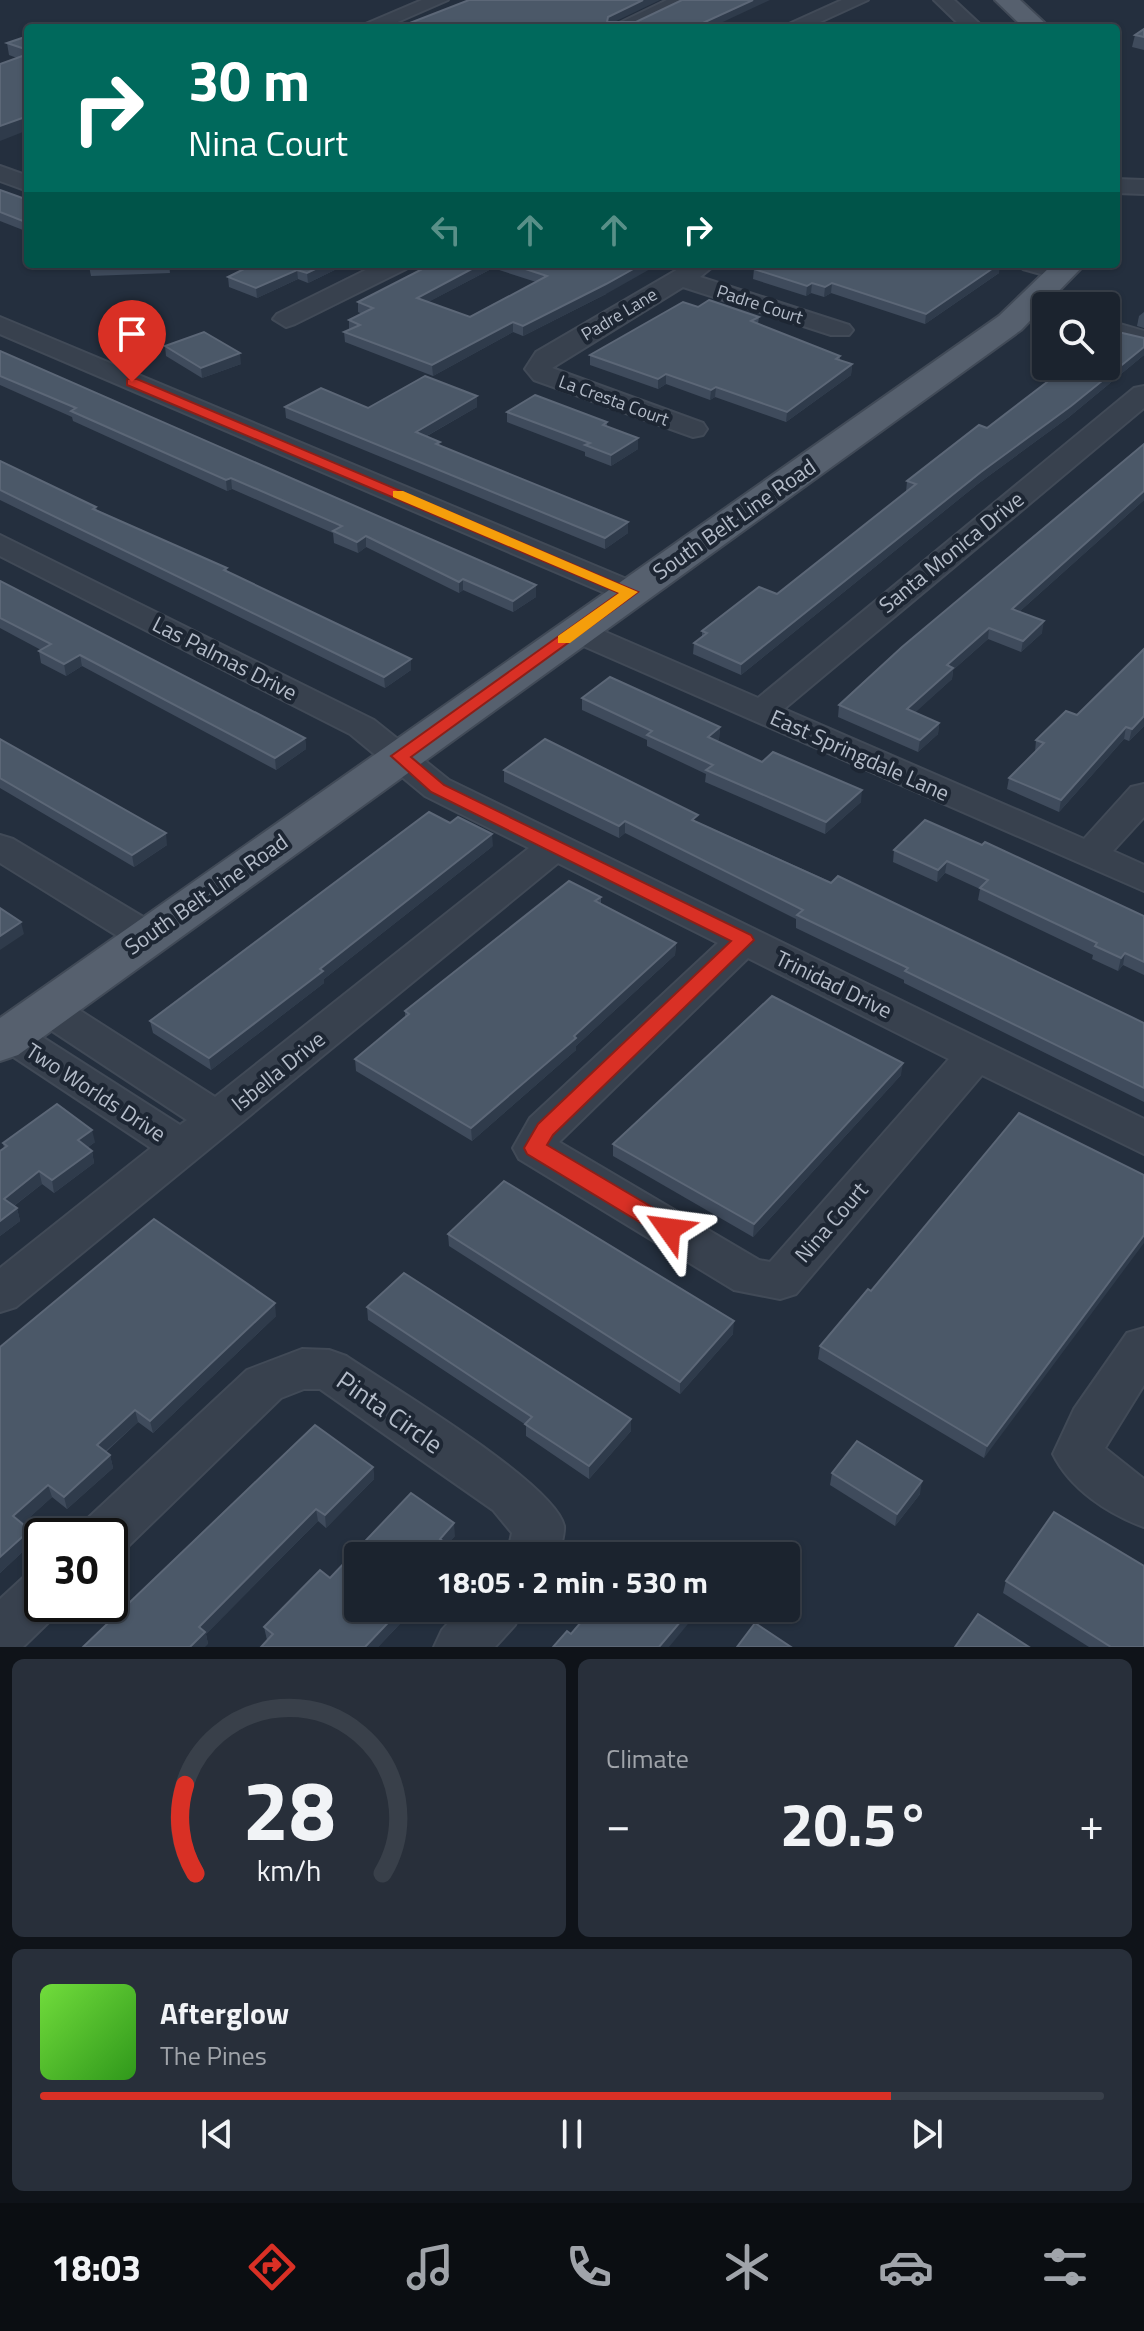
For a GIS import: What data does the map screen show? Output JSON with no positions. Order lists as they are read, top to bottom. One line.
{"streets":{"main road":["South Belt Line Road"],"street":["Padre Court","Padre Lane","La Cresta Court","Santa Monica Drive","Las Palmas Drive","East Springdale Lane","Trinidad Drive","Isbella Drive","Two Worlds Drive","Nina Court","Pinta Circle"]},"crossings":[["Padre Court","Padre Lane"],["Padre Lane","La Cresta Court"],["South Belt Line Road","Las Palmas Drive"],["South Belt Line Road","East Springdale Lane"],["South Belt Line Road","Two Worlds Drive"],["Santa Monica Drive","East Springdale Lane"],["Las Palmas Drive","Trinidad Drive"],["Trinidad Drive","Isbella Drive"],["Trinidad Drive","Nina Court"],["Isbella Drive","Two Worlds Drive"]],"page":{"turn":["30 m","Nina Court"],"limit":"30","trip":"18:05 · 2 min · 530 m","tile":"Climate","heat":["−","20.5°","+"],"song":["Afterglow","The Pines"],"tabs":"18:03","gauge":["28","km/h"]}}
